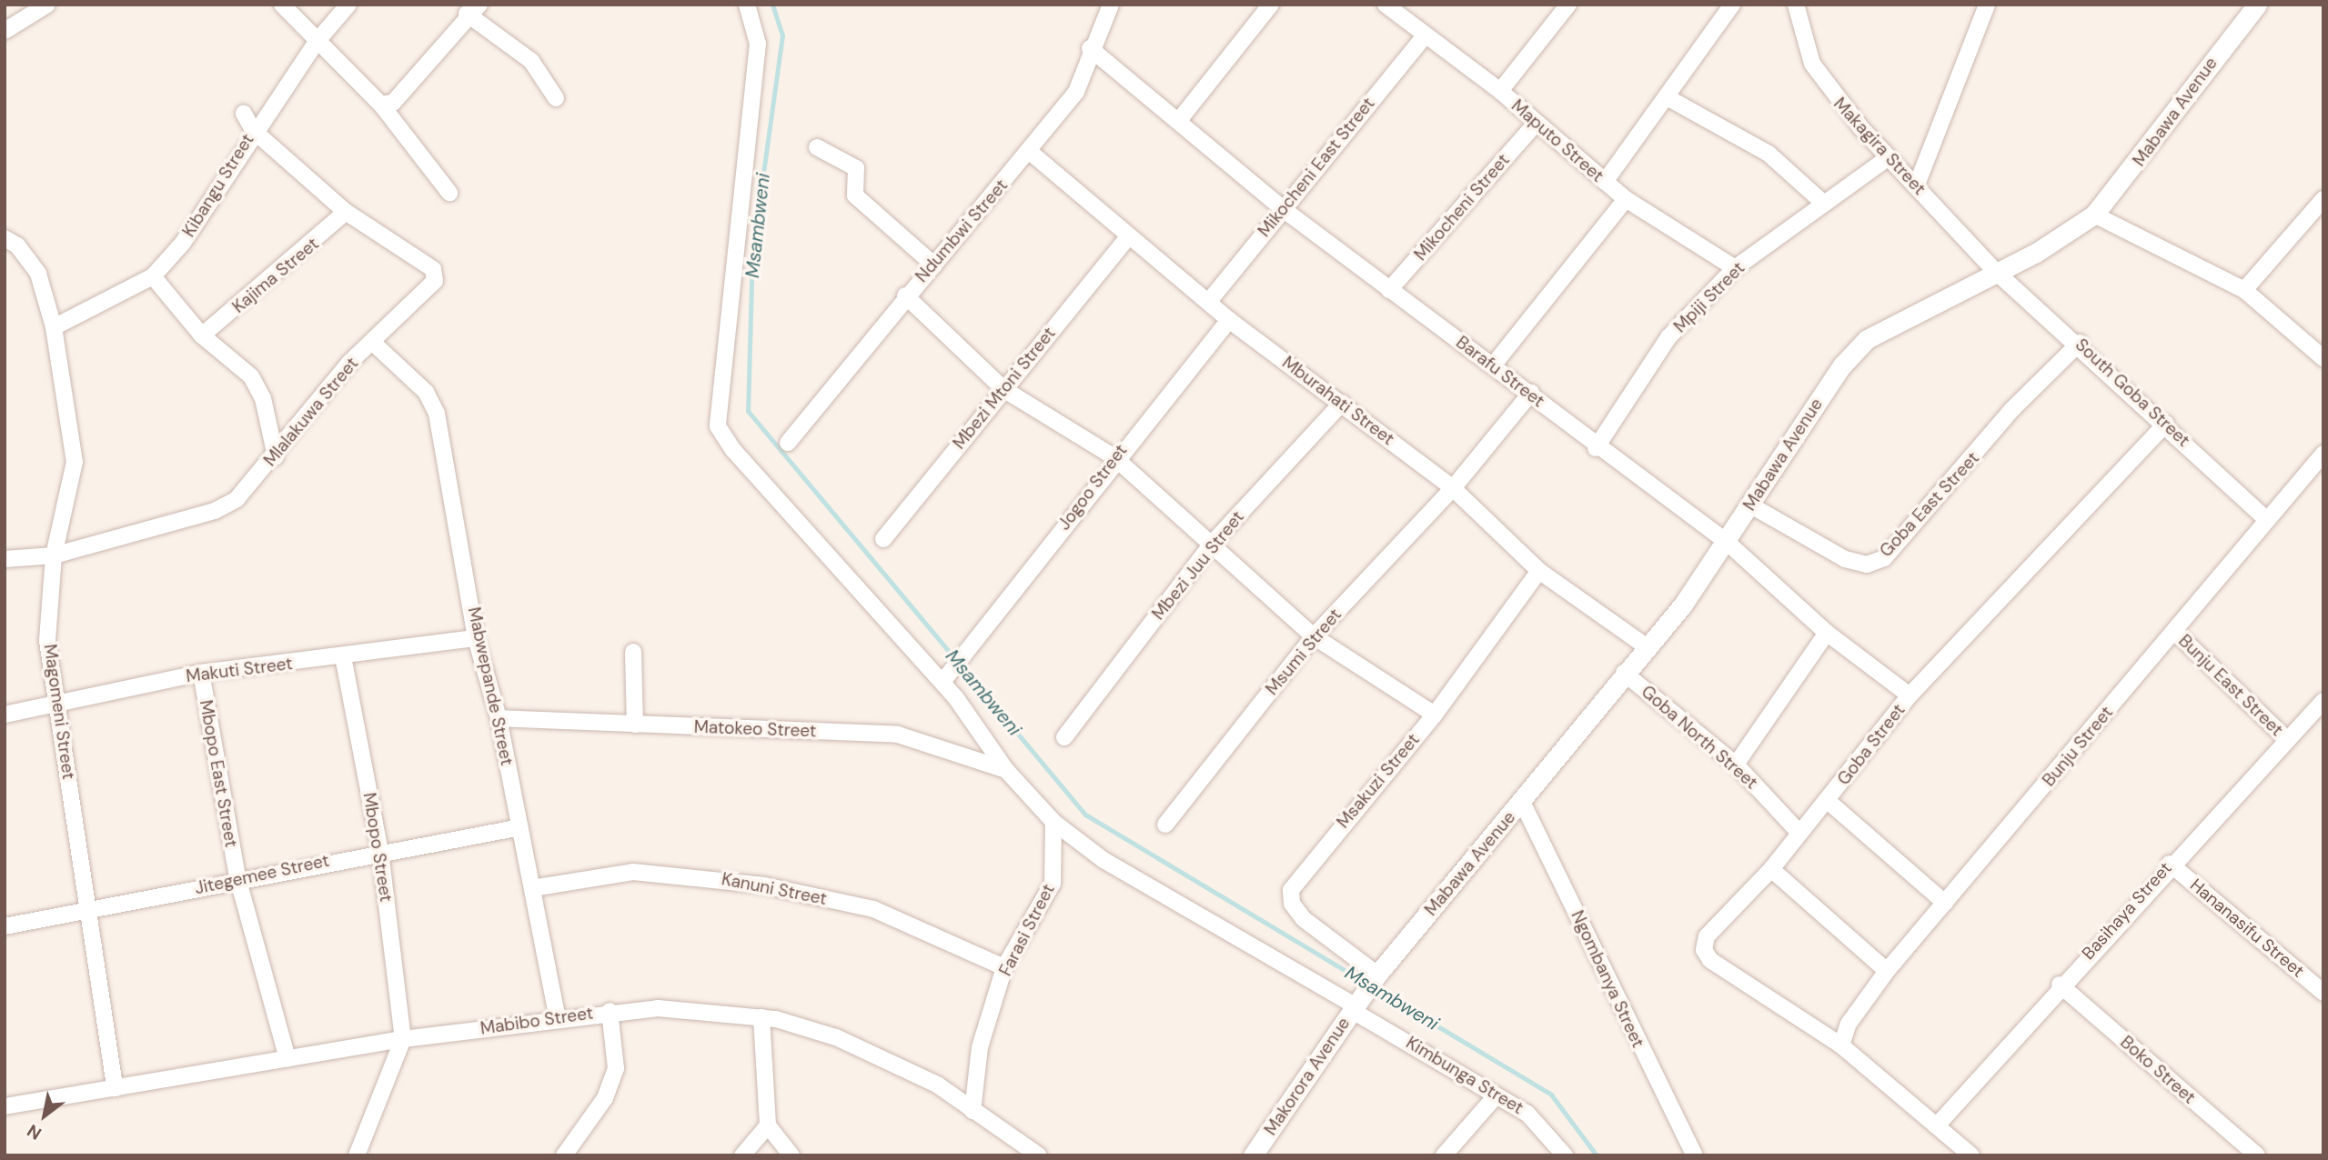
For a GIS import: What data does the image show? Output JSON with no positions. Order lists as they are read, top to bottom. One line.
{"streets":{"street":["Mabawa Avenue","Maputo Street","Makagira Street","Mikocheni East Street","Kibangu Street","Mikocheni Street","Ndumbwi Street","Kajima Street","Mpiji Street","Barafu Street","Mbezi Mtoni Street","South Goba Street","Mburahati Street","Mlalakuwa Street","Jogoo Street","Goba East Street","Mbezi Juu Street","Msumi Street","Makuti Street","Bunju East Street","Mabwepande Street","Magomeni Street","Matokeo Street","Goba North Street","Goba Street","Bunju Street","Mbopo East Street","Msakuzi Street","Mbopo Street","Jitegemee Street","Kanuni Street","Basihaya Street","Hananasifu Street","Farasi Street","Ngombanya Street","Mabibo Street","Boko Street","Kimbunga Street","Makorora Avenue"]},"crossings":[["Mabawa Avenue","Makagira Street"],["Mabawa Avenue","Barafu Street"],["Mabawa Avenue","South Goba Street"],["Mabawa Avenue","Mburahati Street"],["Mabawa Avenue","Goba East Street"],["Mabawa Avenue","Goba North Street"],["Mabawa Avenue","Msakuzi Street"],["Mabawa Avenue","Ngombanya Street"],["Mabawa Avenue","Kimbunga Street"],["Mabawa Avenue","Makorora Avenue"],["Maputo Street","Mikocheni East Street"],["Maputo Street","Mikocheni Street"],["Maputo Street","Mpiji Street"],["Makagira Street","Mpiji Street"],["Makagira Street","South Goba Street"],["Mikocheni East Street","Barafu Street"],["Mikocheni East Street","Mburahati Street"],["Kibangu Street","Mlalakuwa Street"],["Kibangu Street","Magomeni Street"],["Mikocheni Street","Barafu Street"],["Ndumbwi Street","Barafu Street"],["Ndumbwi Street","Mburahati Street"],["Kajima Street","Mlalakuwa Street"],["Mpiji Street","Barafu Street"],["Barafu Street","Msumi Street"],["Barafu Street","Goba Street"],["Mbezi Mtoni Street","Mburahati Street"],["South Goba Street","Goba East Street"],["South Goba Street","Goba Street"],["South Goba Street","Bunju Street"],["Mburahati Street","Jogoo Street"],["Mburahati Street","Mbezi Juu Street"],["Mburahati Street","Msumi Street"],["Mburahati Street","Msakuzi Street"],["Mlalakuwa Street","Mabwepande Street"],["Mlalakuwa Street","Magomeni Street"],["Makuti Street","Mabwepande Street"],["Makuti Street","Magomeni Street"],["Makuti Street","Mbopo East Street"],["Makuti Street","Mbopo Street"],["Bunju East Street","Bunju Street"],["Bunju East Street","Basihaya Street"],["Mabwepande Street","Matokeo Street"],["Mabwepande Street","Jitegemee Street"],["Mabwepande Street","Kanuni Street"],["Mabwepande Street","Mabibo Street"],["Magomeni Street","Jitegemee Street"],["Magomeni Street","Mabibo Street"],["Goba North Street","Goba Street"],["Goba Street","Bunju Street"],["Mbopo East Street","Jitegemee Street"],["Mbopo East Street","Mabibo Street"],["Msakuzi Street","Kimbunga Street"],["Msakuzi Street","Makorora Avenue"],["Mbopo Street","Jitegemee Street"],["Mbopo Street","Mabibo Street"],["Kanuni Street","Farasi Street"],["Basihaya Street","Hananasifu Street"],["Basihaya Street","Boko Street"],["Farasi Street","Mabibo Street"],["Kimbunga Street","Makorora Avenue"]],"water":["Msambweni"],"north":"bottom left"}
